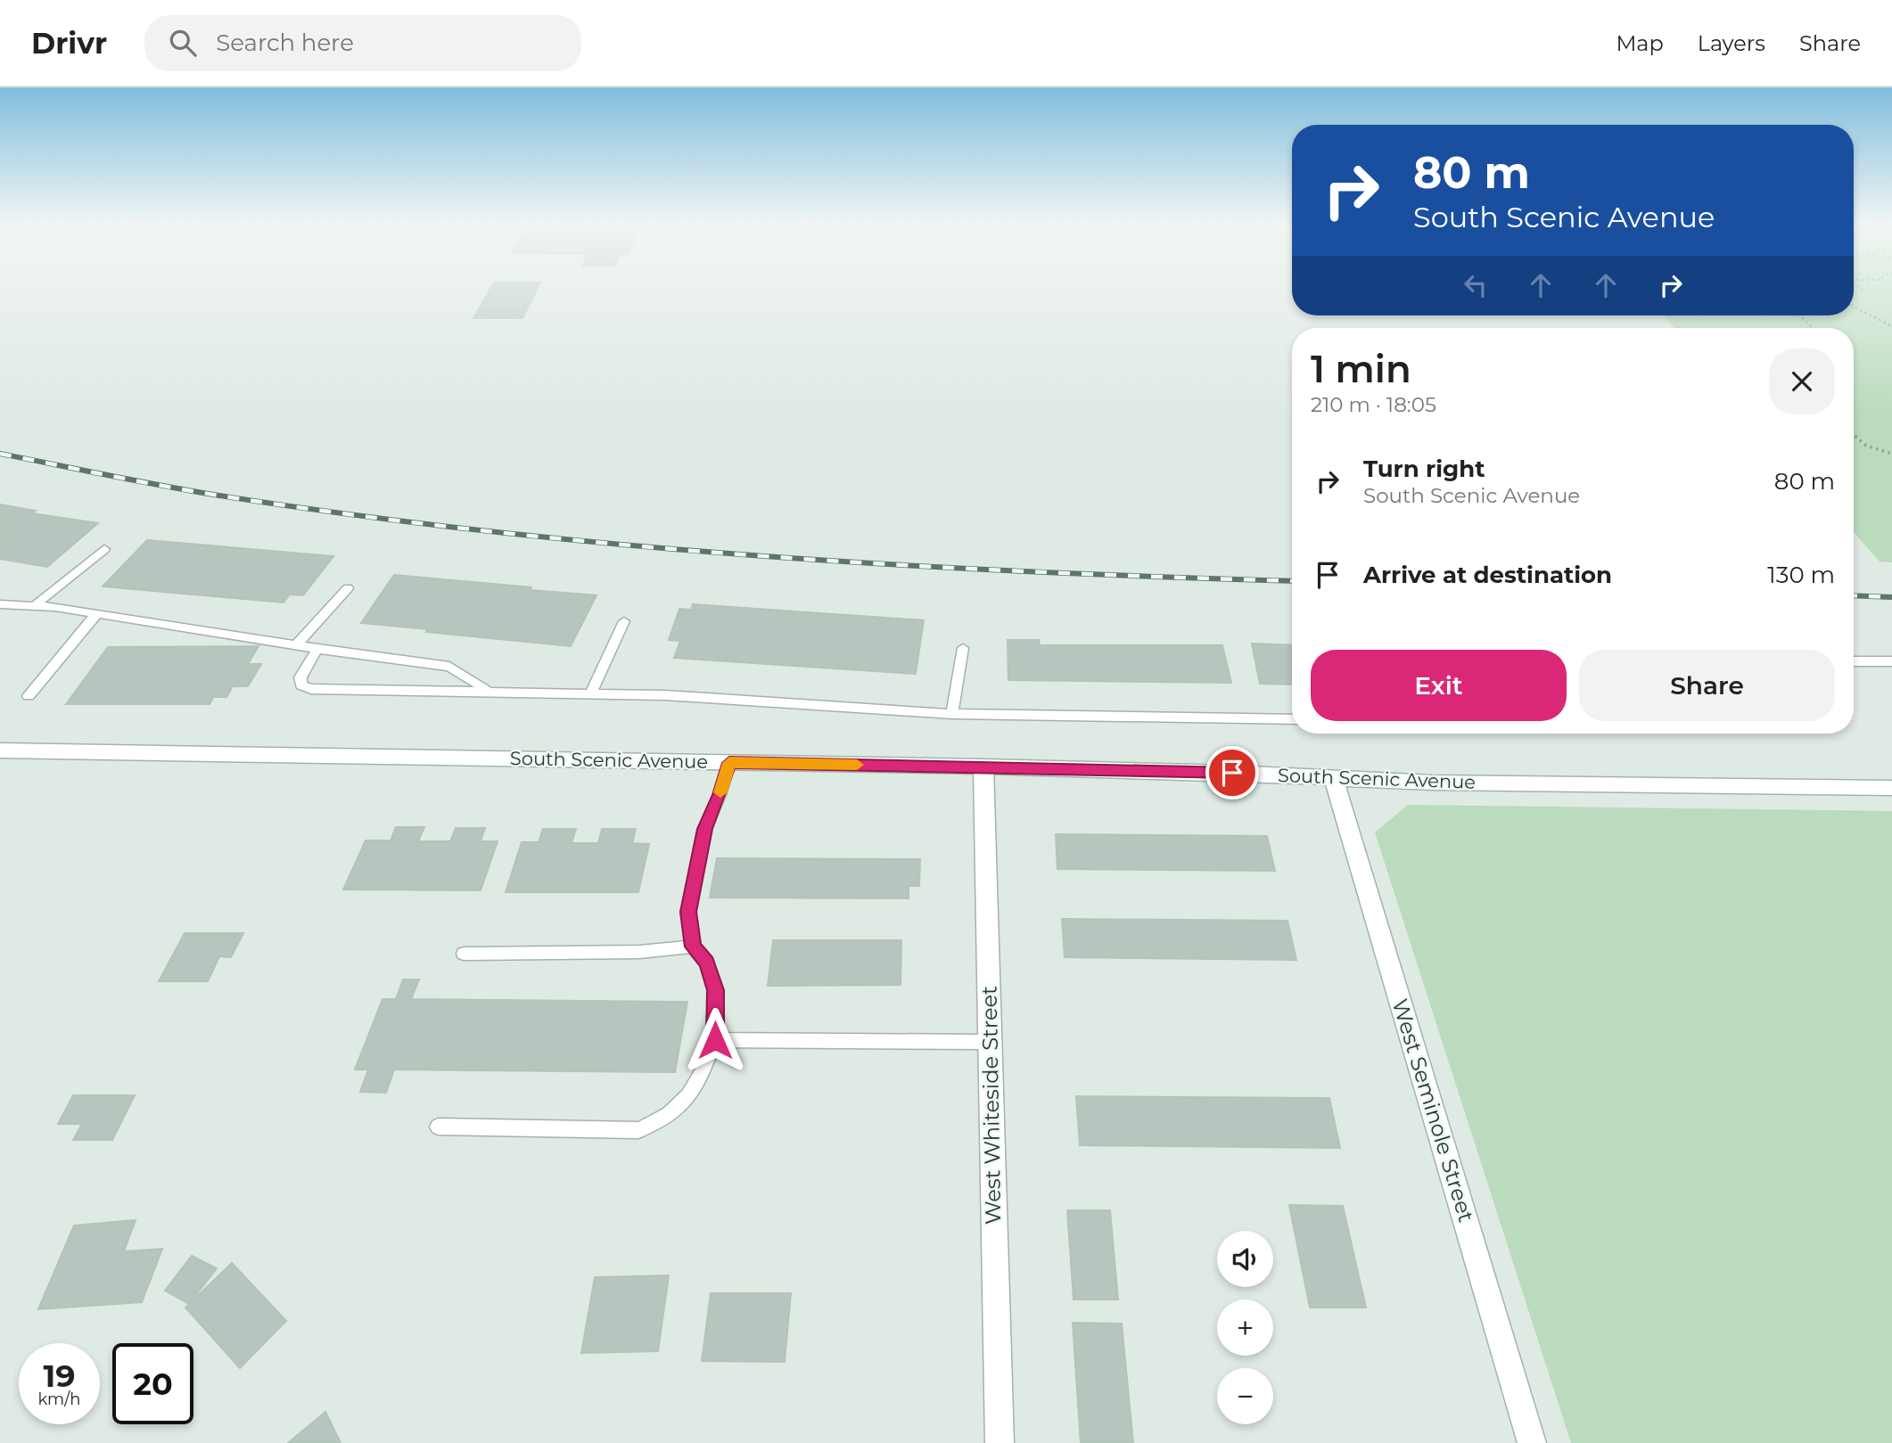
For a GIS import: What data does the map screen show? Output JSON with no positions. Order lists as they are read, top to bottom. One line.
{"streets":{"main road":["South Scenic Avenue","West Whiteside Street","West Seminole Street"]},"crossings":[["South Scenic Avenue","West Whiteside Street"],["South Scenic Avenue","West Seminole Street"]],"page":{"header":"Drivr","search":"Search here","nav":["Map","Layers","Share"],"turn":["80 m","South Scenic Avenue"],"heading":["1 min","210 m · 18:05"],"list":[{"name":"Turn right","note":"South Scenic Avenue","value":"80 m"},{"name":"Arrive at destination","value":"130 m"}],"buttons":["Exit","Share"],"map_buttons":["+","−"],"speed":"19 km/h","limit":"20"}}
